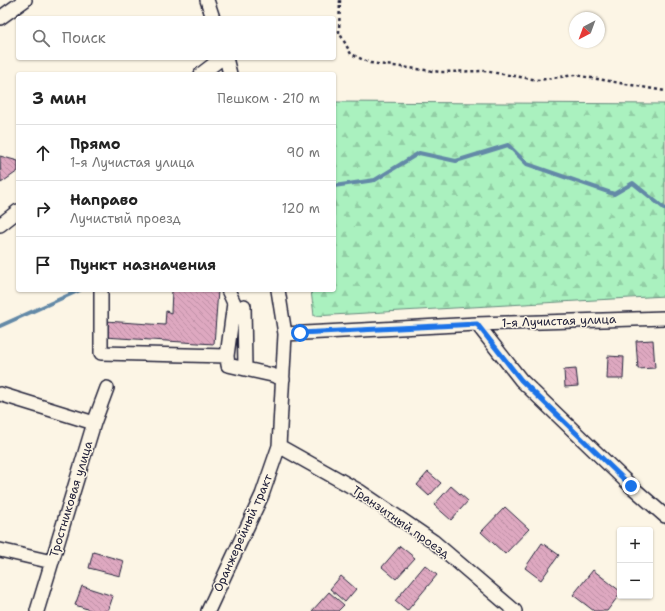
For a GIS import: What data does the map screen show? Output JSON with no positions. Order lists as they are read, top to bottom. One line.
{"streets":{"street":["1-я Лучистая улица","Тростниковая улица","Транзитный проезд","Оранжерейный тракт"]},"crossings":[["1-я Лучистая улица","Оранжерейный тракт"],["Транзитный проезд","Оранжерейный тракт"]],"north":"bottom left","page":{"search":"Поиск","heading":["3 мин","Пешком · 210 m"],"list":[["Прямо","1-я Лучистая улица","90 m"],["Направо","Лучистый проезд","120 m"],"Пункт назначения"],"map_buttons":["+","−"]}}
